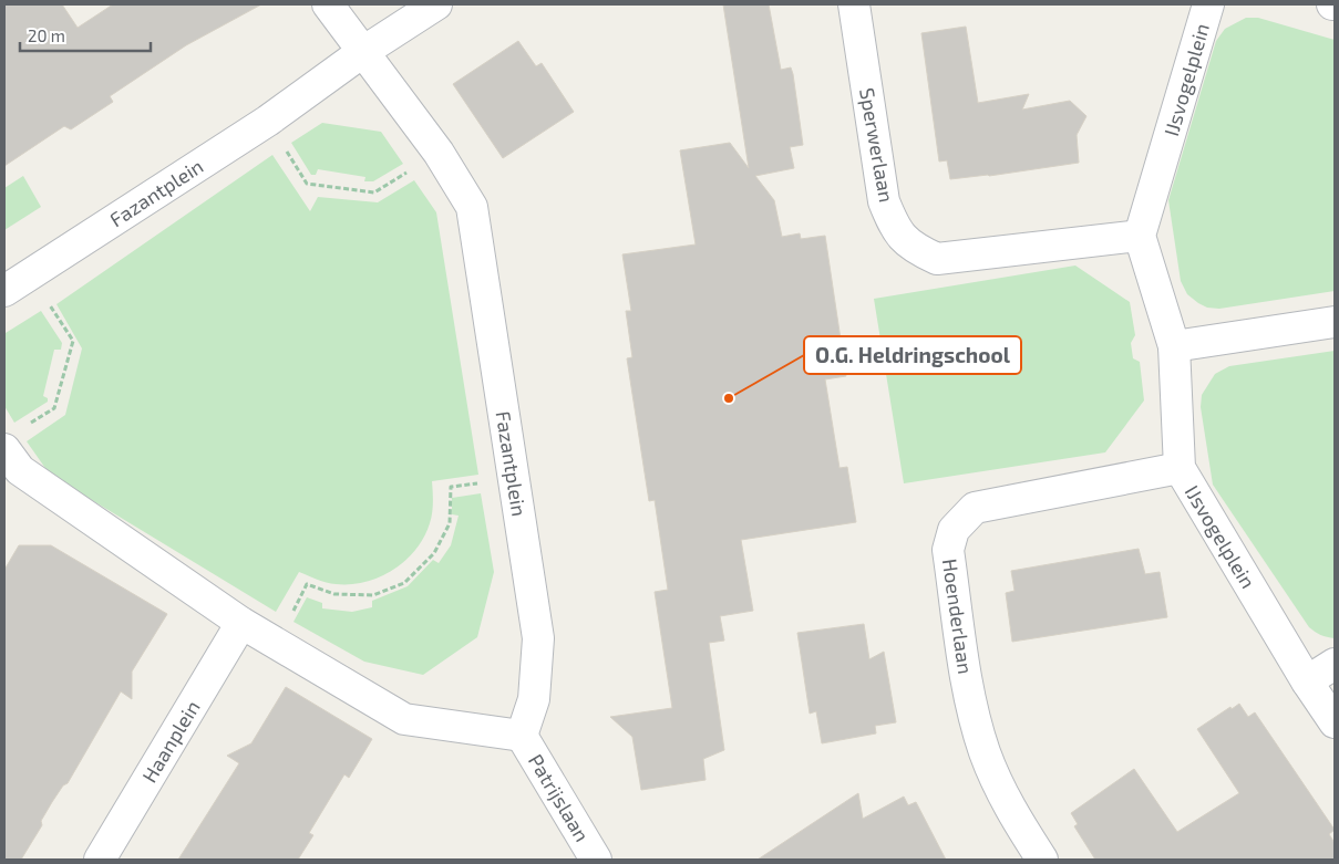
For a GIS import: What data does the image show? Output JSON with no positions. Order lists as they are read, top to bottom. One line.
{"streets":{"street":["IJsvogelplein","Sperwerlaan","Fazantplein","Hoenderlaan","Haanplein","Patrijslaan"]},"crossings":[["IJsvogelplein","Sperwerlaan"],["IJsvogelplein","Hoenderlaan"],["Fazantplein","Patrijslaan"]],"places":["O.G. Heldringschool"],"scale_bar":"20 m"}
